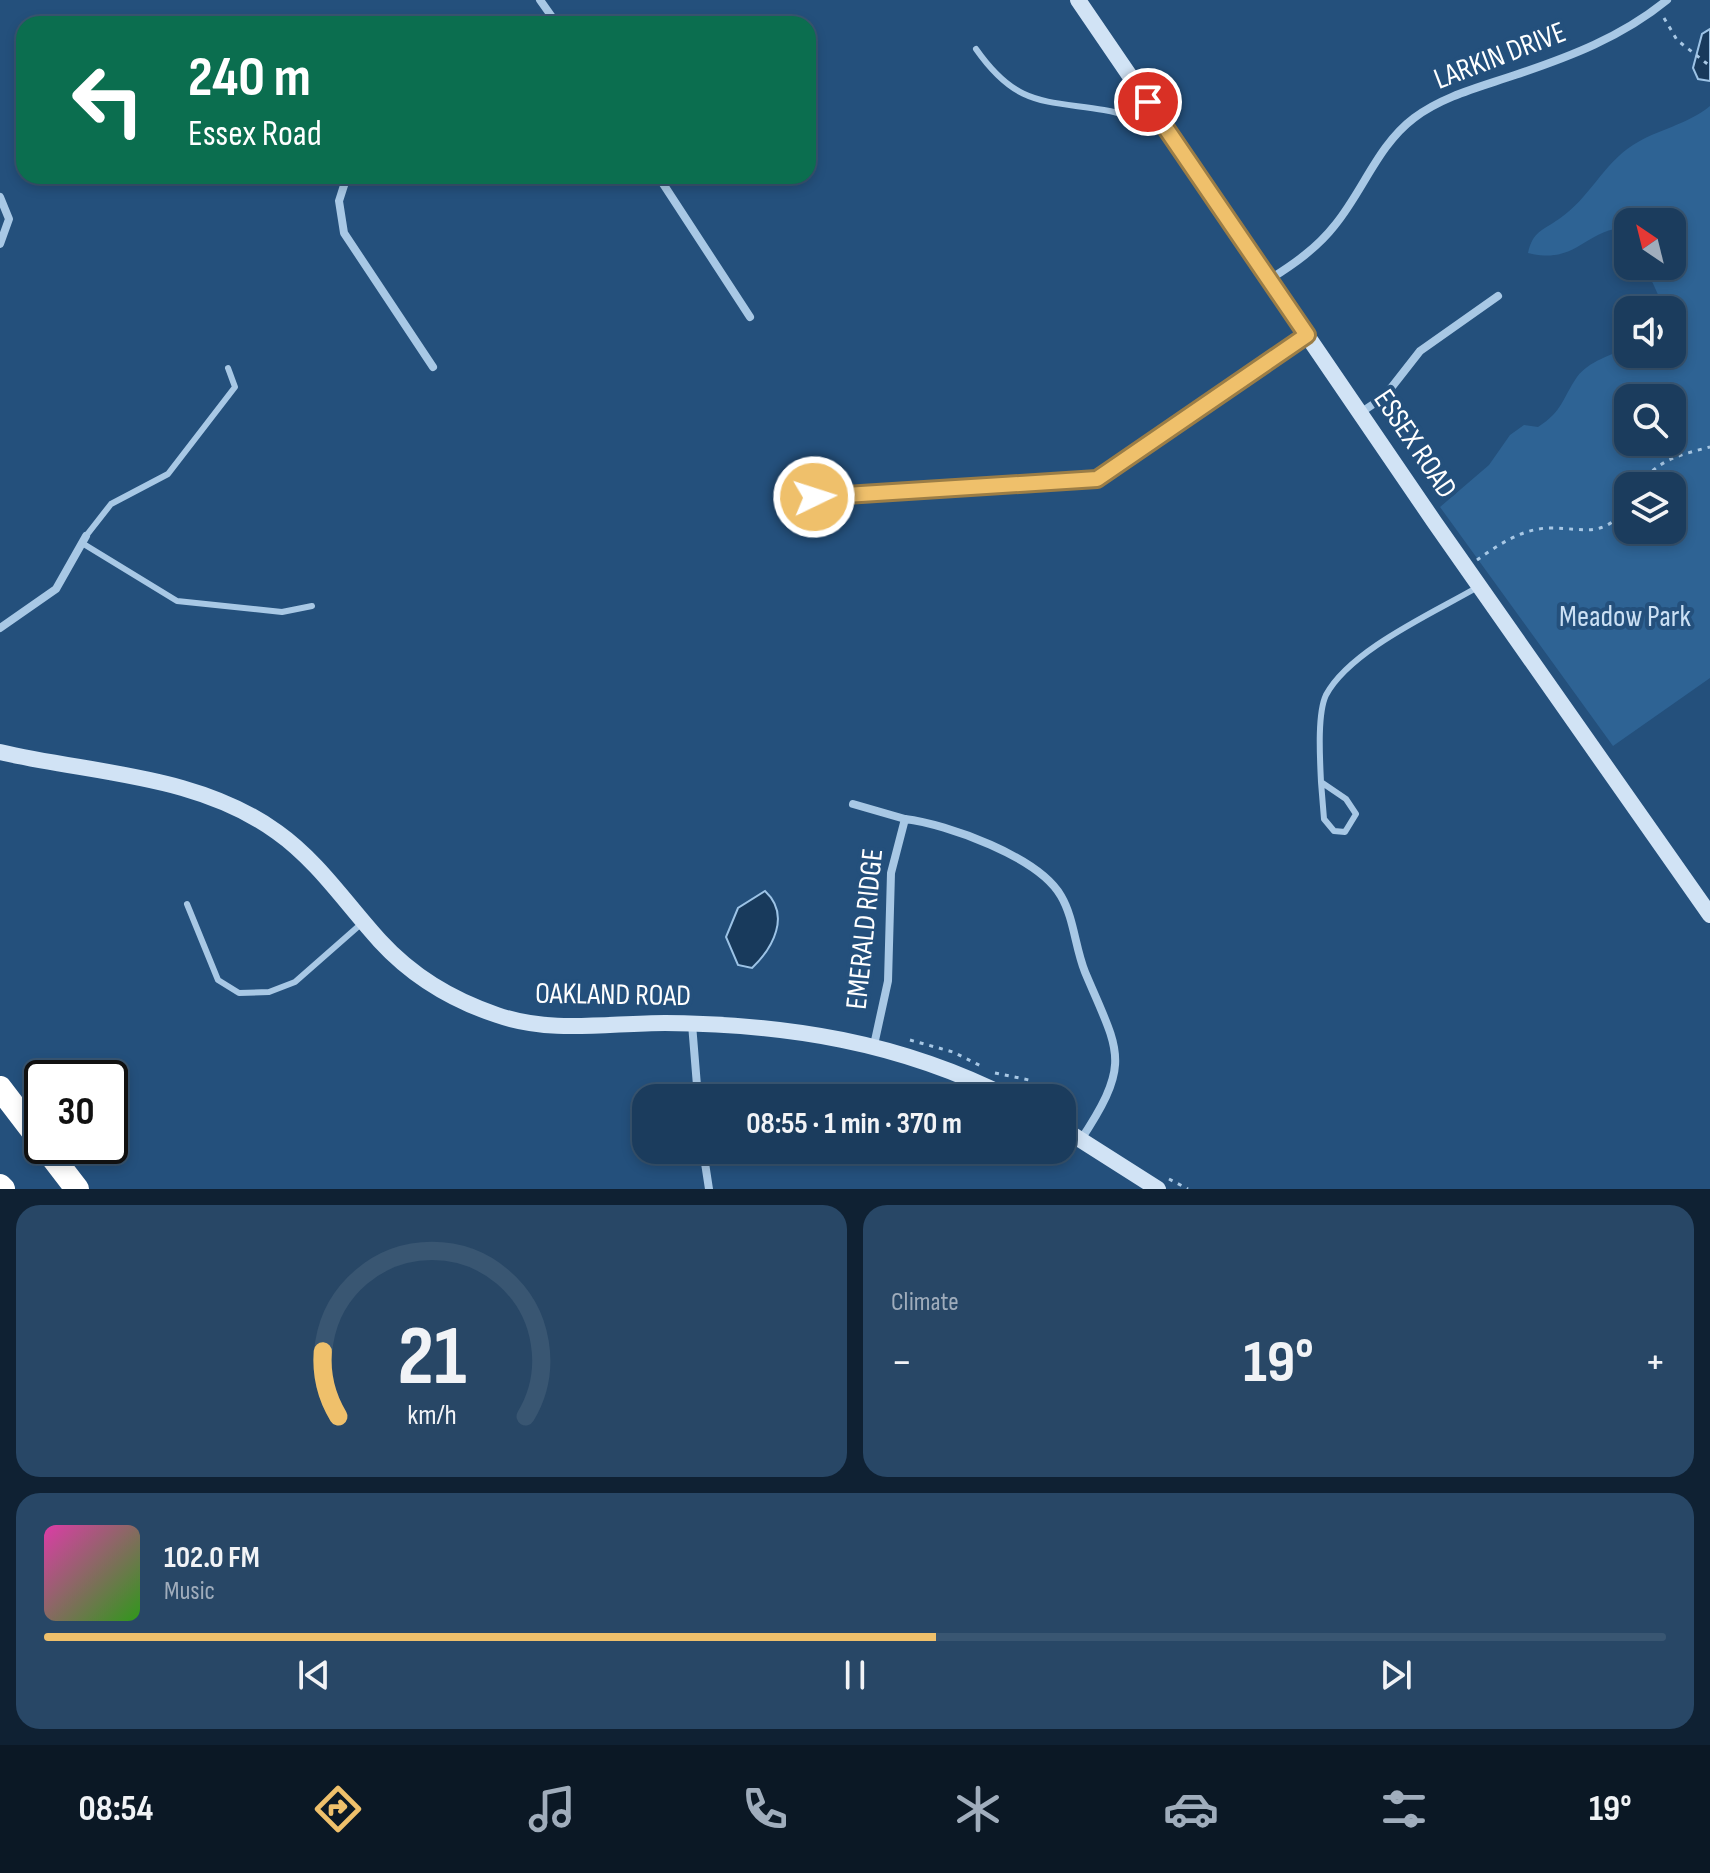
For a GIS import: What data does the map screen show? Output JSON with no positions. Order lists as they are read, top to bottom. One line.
{"streets":{"street":["LARKIN DRIVE","ESSEX ROAD","EMERALD RIDGE","OAKLAND ROAD"]},"crossings":[["LARKIN DRIVE","ESSEX ROAD"],["EMERALD RIDGE","OAKLAND ROAD"]],"parks":["Meadow Park"],"north":"top left","page":{"turn":["240 m","Essex Road"],"limit":"30","trip":"08:55 · 1 min · 370 m","tile":"Climate","heat":["−","19°","+"],"song":["102.0 FM","Music"],"tabs":["08:54","19°"],"gauge":["21","km/h"]}}
